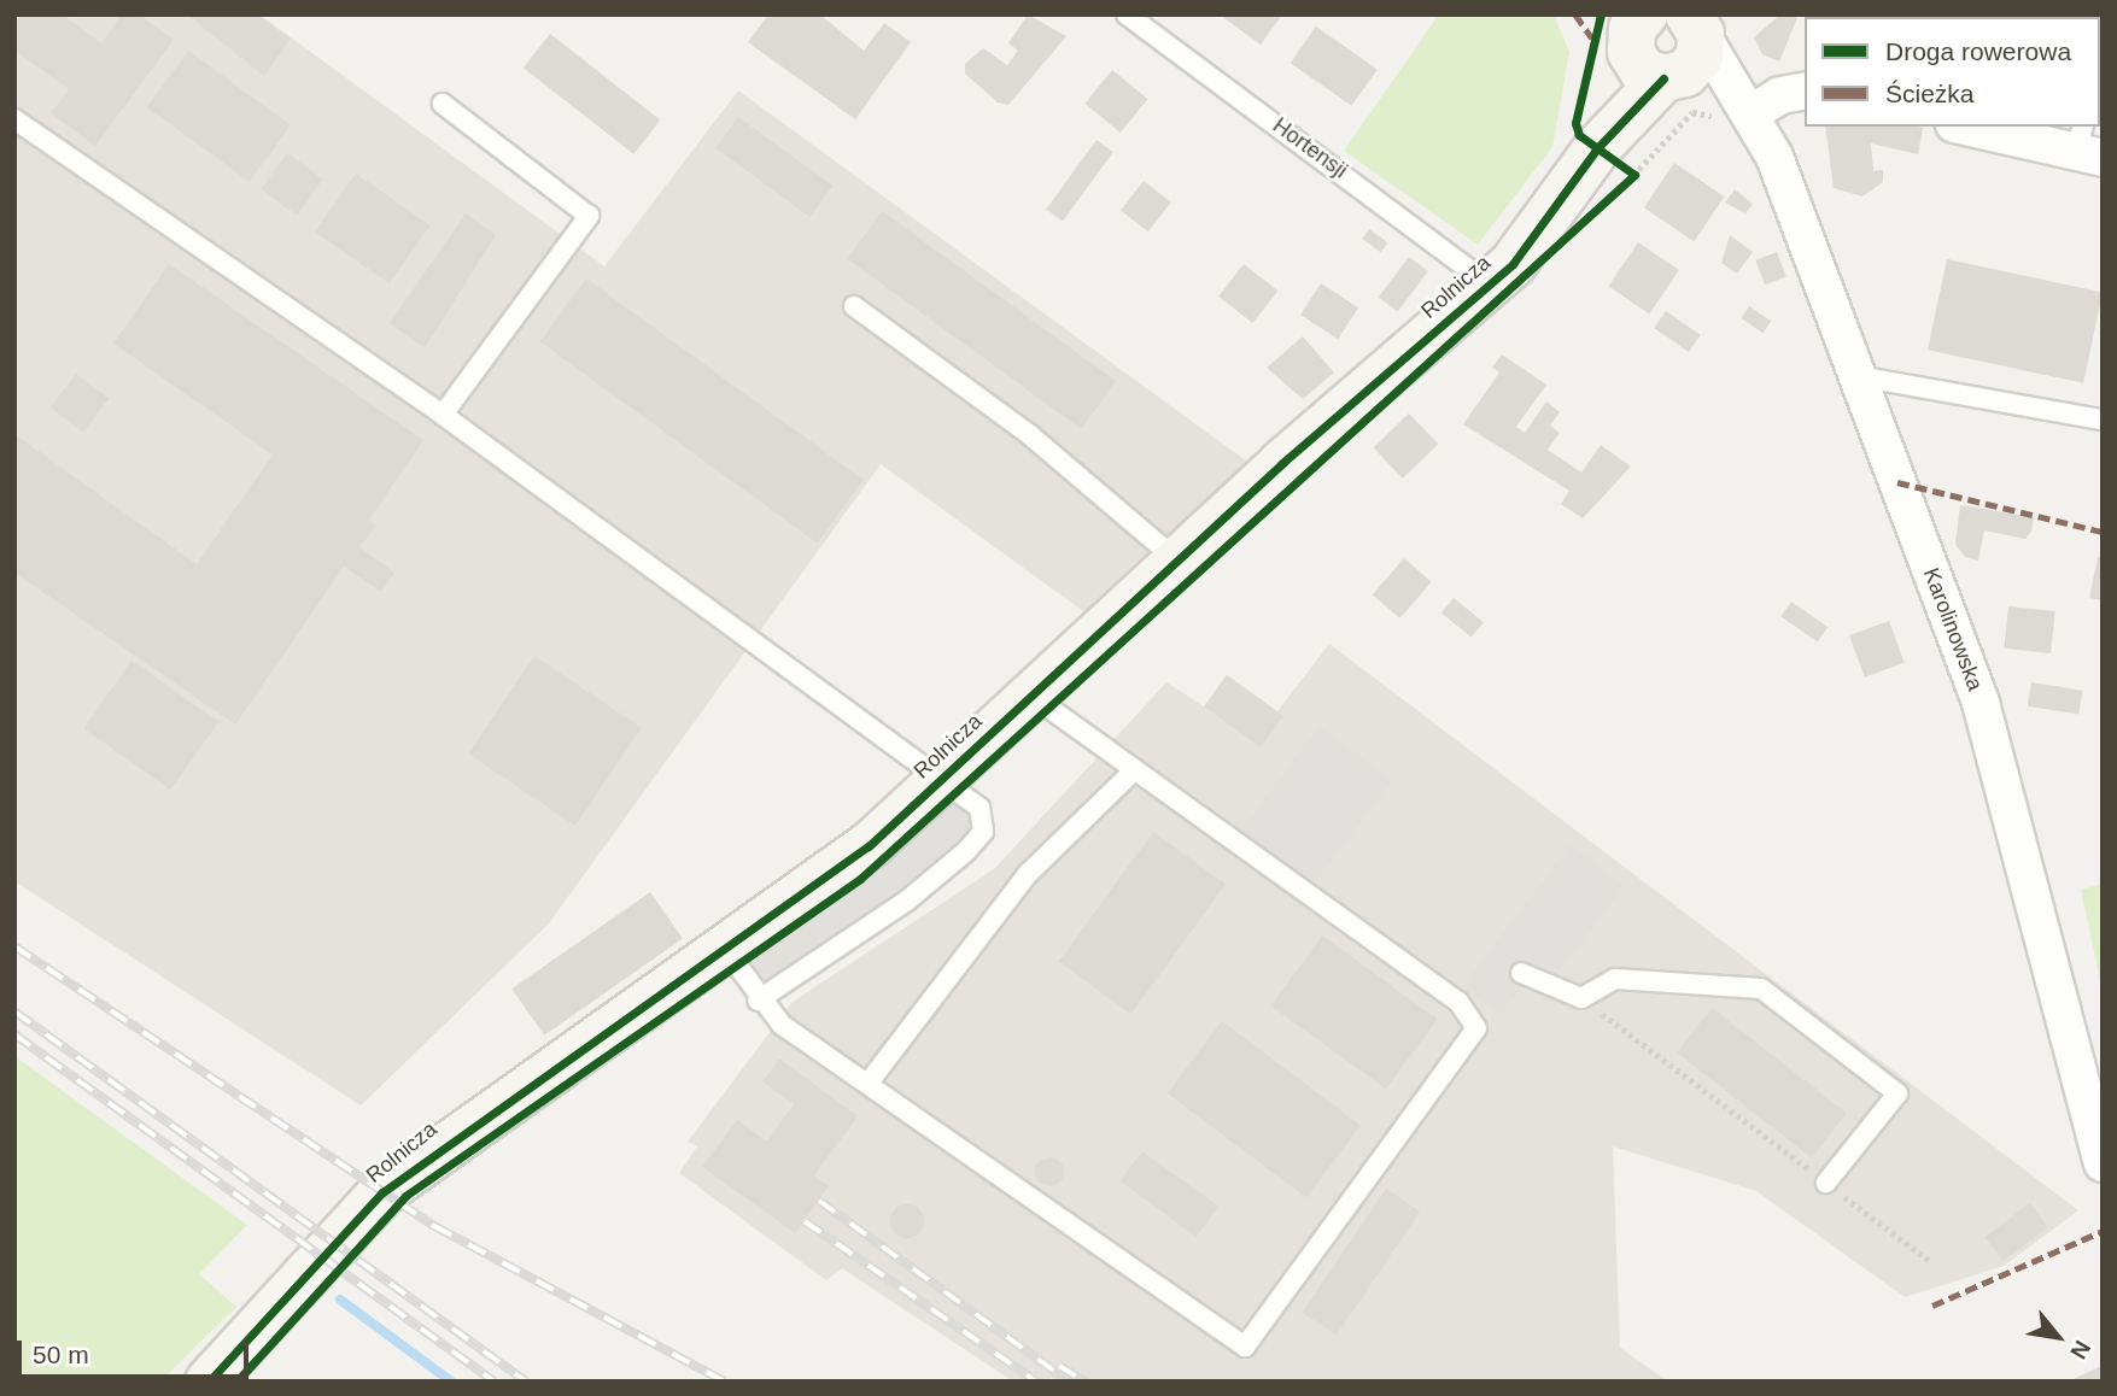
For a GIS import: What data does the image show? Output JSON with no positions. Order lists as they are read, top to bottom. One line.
{"streets":{"street":["Rolnicza","Karolinowska"],"lane":["Hortensji"]},"crossings":[["Hortensji","Rolnicza"],["Rolnicza","Karolinowska"]],"legend":["Droga rowerowa","Ścieżka"],"scale_bar":"50 m","north":"bottom right"}
